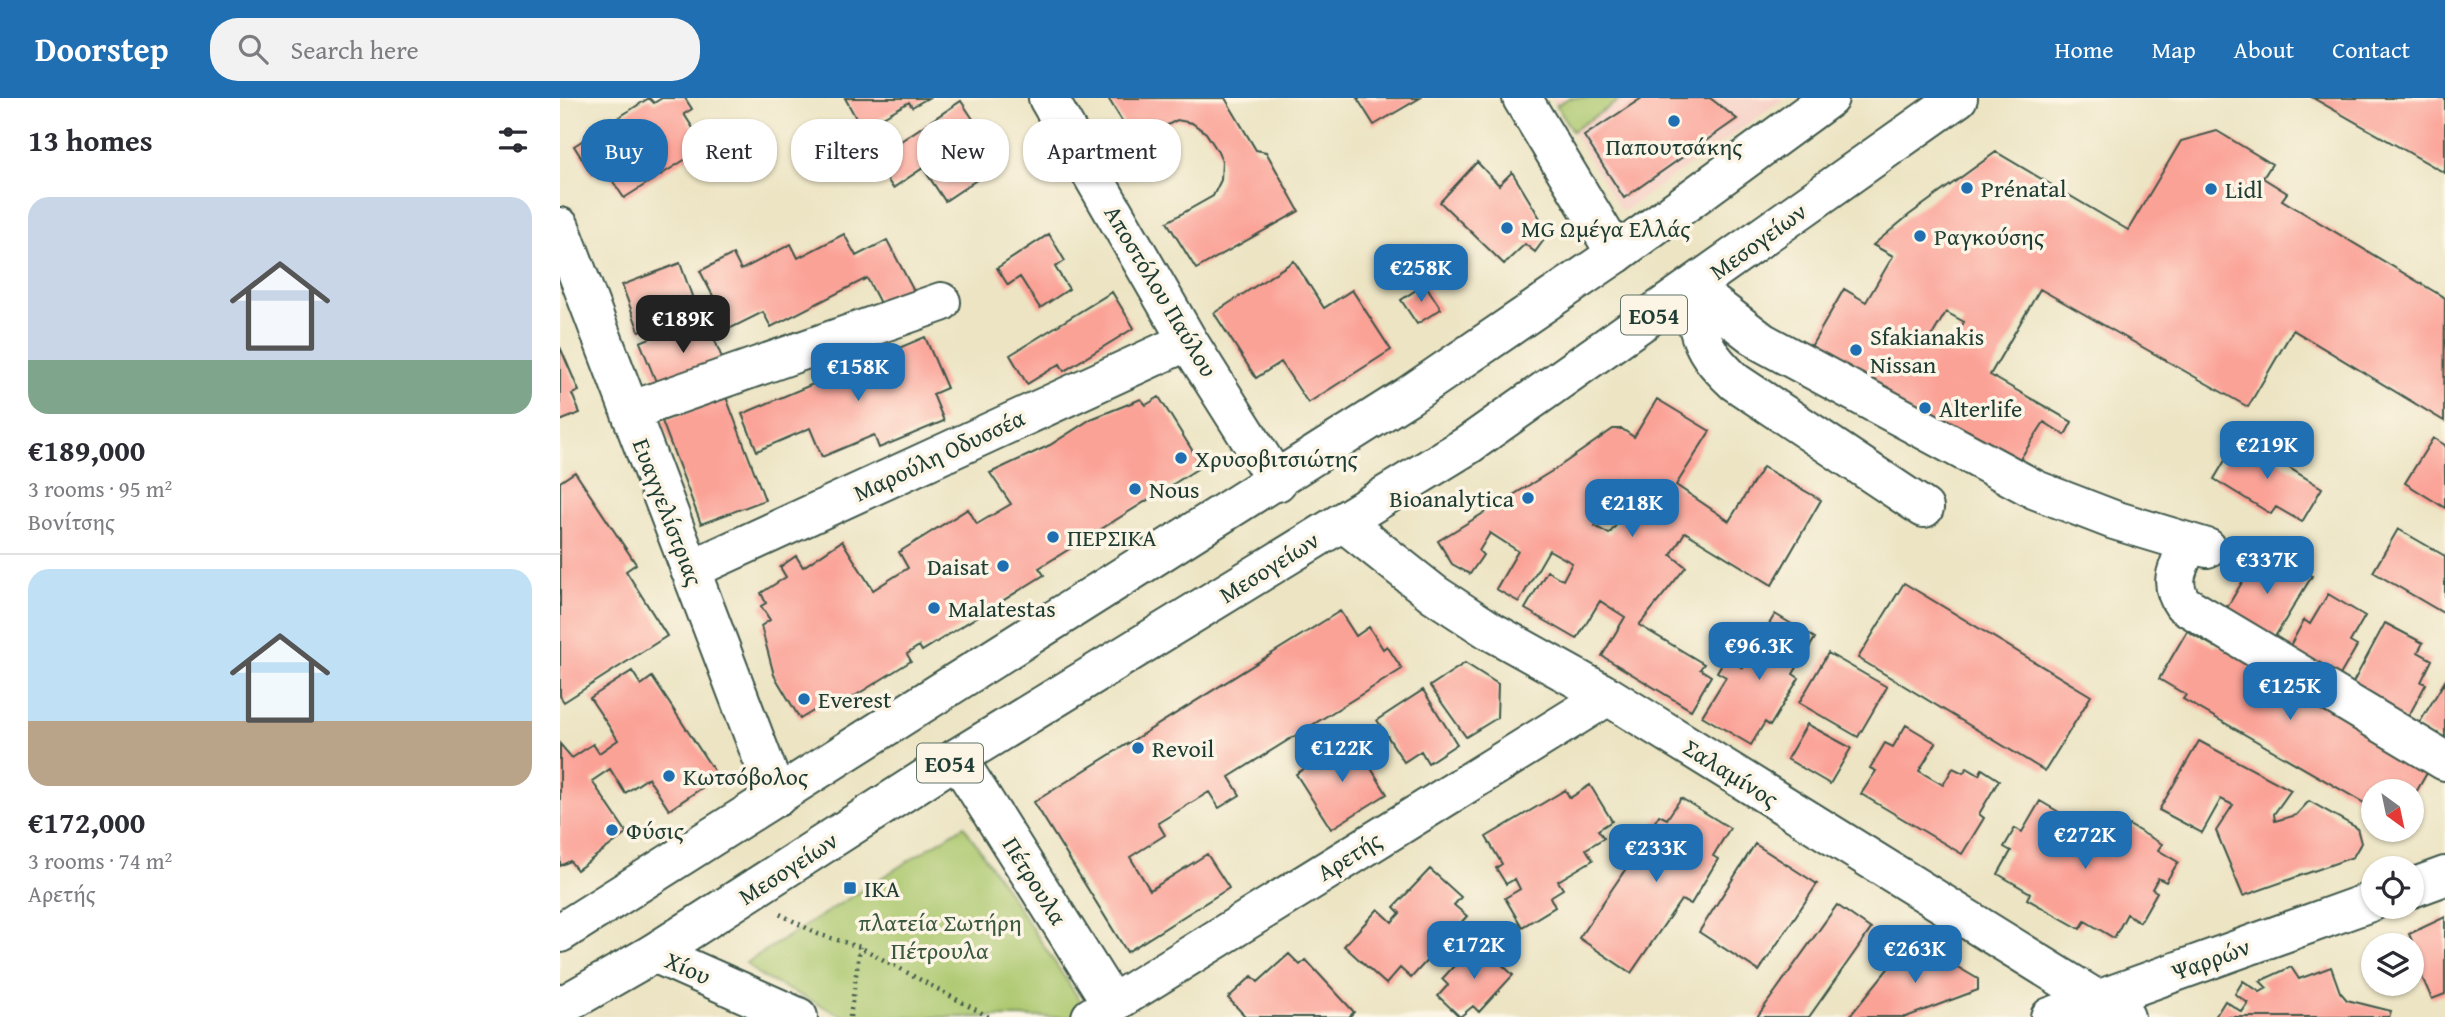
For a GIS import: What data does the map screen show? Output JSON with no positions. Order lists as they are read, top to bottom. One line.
{"streets":{"street":["Μεσογείων","Αποστόλου Παύλου","ΕΟ54","Μαρούλη Οδυσσέα","Ευαγγελίστριας","Σαλαμίνος","Αρετής","Πέτρουλα","Ψαρρών","Χίου"]},"crossings":[["Μεσογείων","Σαλαμίνος"],["Μεσογείων","Πέτρουλα"],["Μεσογείων","Χίου"],["Αποστόλου Παύλου","ΕΟ54"],["Αποστόλου Παύλου","Μαρούλη Οδυσσέα"],["ΕΟ54","Ευαγγελίστριας"],["Μαρούλη Οδυσσέα","Ευαγγελίστριας"],["Σαλαμίνος","Αρετής"],["Σαλαμίνος","Ψαρρών"],["Αρετής","Πέτρουλα"]],"parks":["πλατεία Σωτήρη Πέτρουλα"],"places":{"other":["Παπουτσάκης","Prénatal","Lidl","MG Ωμέγα Ελλάς","Ραγκούσης","Sfakianakis Nissan","Alterlife","Χρυσοβιτσιώτης","Nous","Bioanalytica","ΠΕΡΣΙΚΑ","Daisat","Malatestas","Everest","Revoil","Κωτσόβολος","Φύσις"],"transit":["IKA"]},"north":"bottom right","page":{"header":"Doorstep","search":"Search here","nav":["Home","Map","About","Contact"],"heading":"13 homes","chip":["Buy","Rent","Filters","New","Apartment"],"list":[{"name":"€189,000","note":"3 rooms · 95 m² · Βονίτσης"},{"name":"€172,000","note":"3 rooms · 74 m² · Αρετής"}],"price":["€258K","€189K","€158K","€219K","€218K","€337K","€96.3K","€125K","€122K","€272K","€233K","€172K","€263K"]}}
